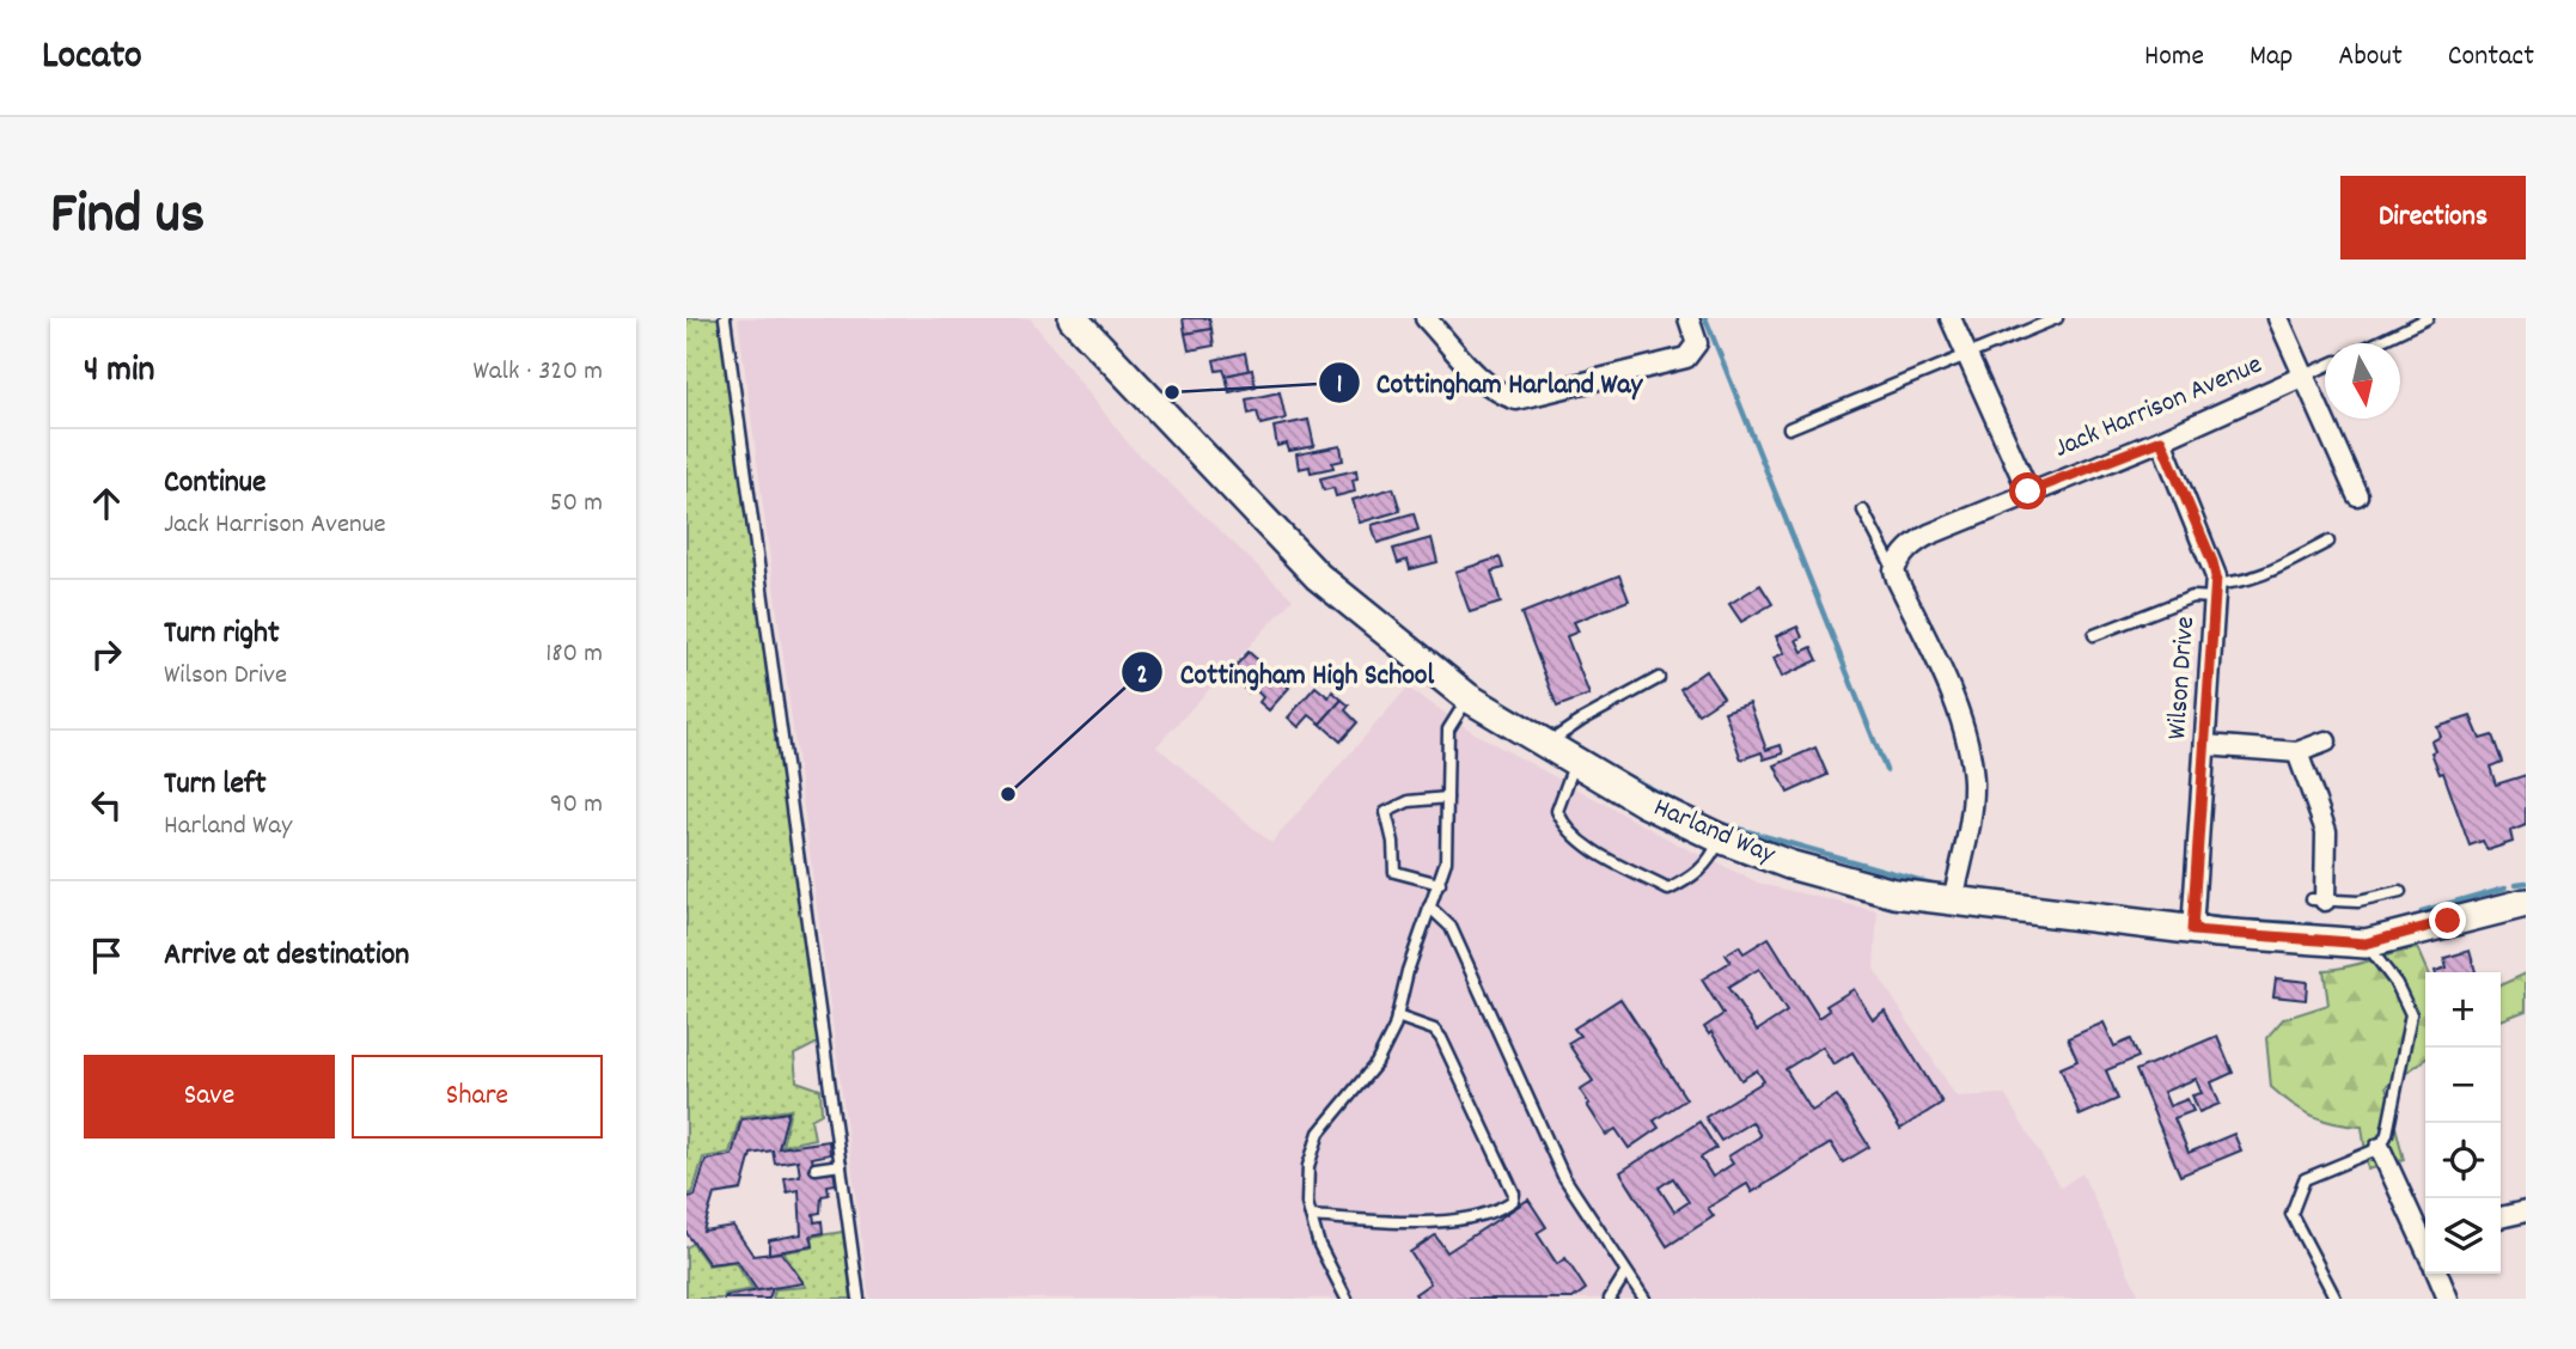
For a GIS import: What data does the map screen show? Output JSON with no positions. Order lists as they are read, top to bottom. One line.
{"streets":{"main road":["Harland Way"],"street":["Jack Harrison Avenue","Wilson Drive"]},"crossings":[["Jack Harrison Avenue","Wilson Drive"],["Wilson Drive","Harland Way"]],"places":["Cottingham Harland Way","Cottingham High School"],"north":"bottom","page":{"header":"Locato","nav":["Home","Map","About","Contact"],"title":"Find us","buttons":["Directions",["Save","Share"]],"heading":["4 min","Walk · 320 m"],"list":[["Continue","Jack Harrison Avenue","50 m"],["Turn right","Wilson Drive","180 m"],["Turn left","Harland Way","90 m"],"Arrive at destination"],"map_buttons":["+","−"]}}
